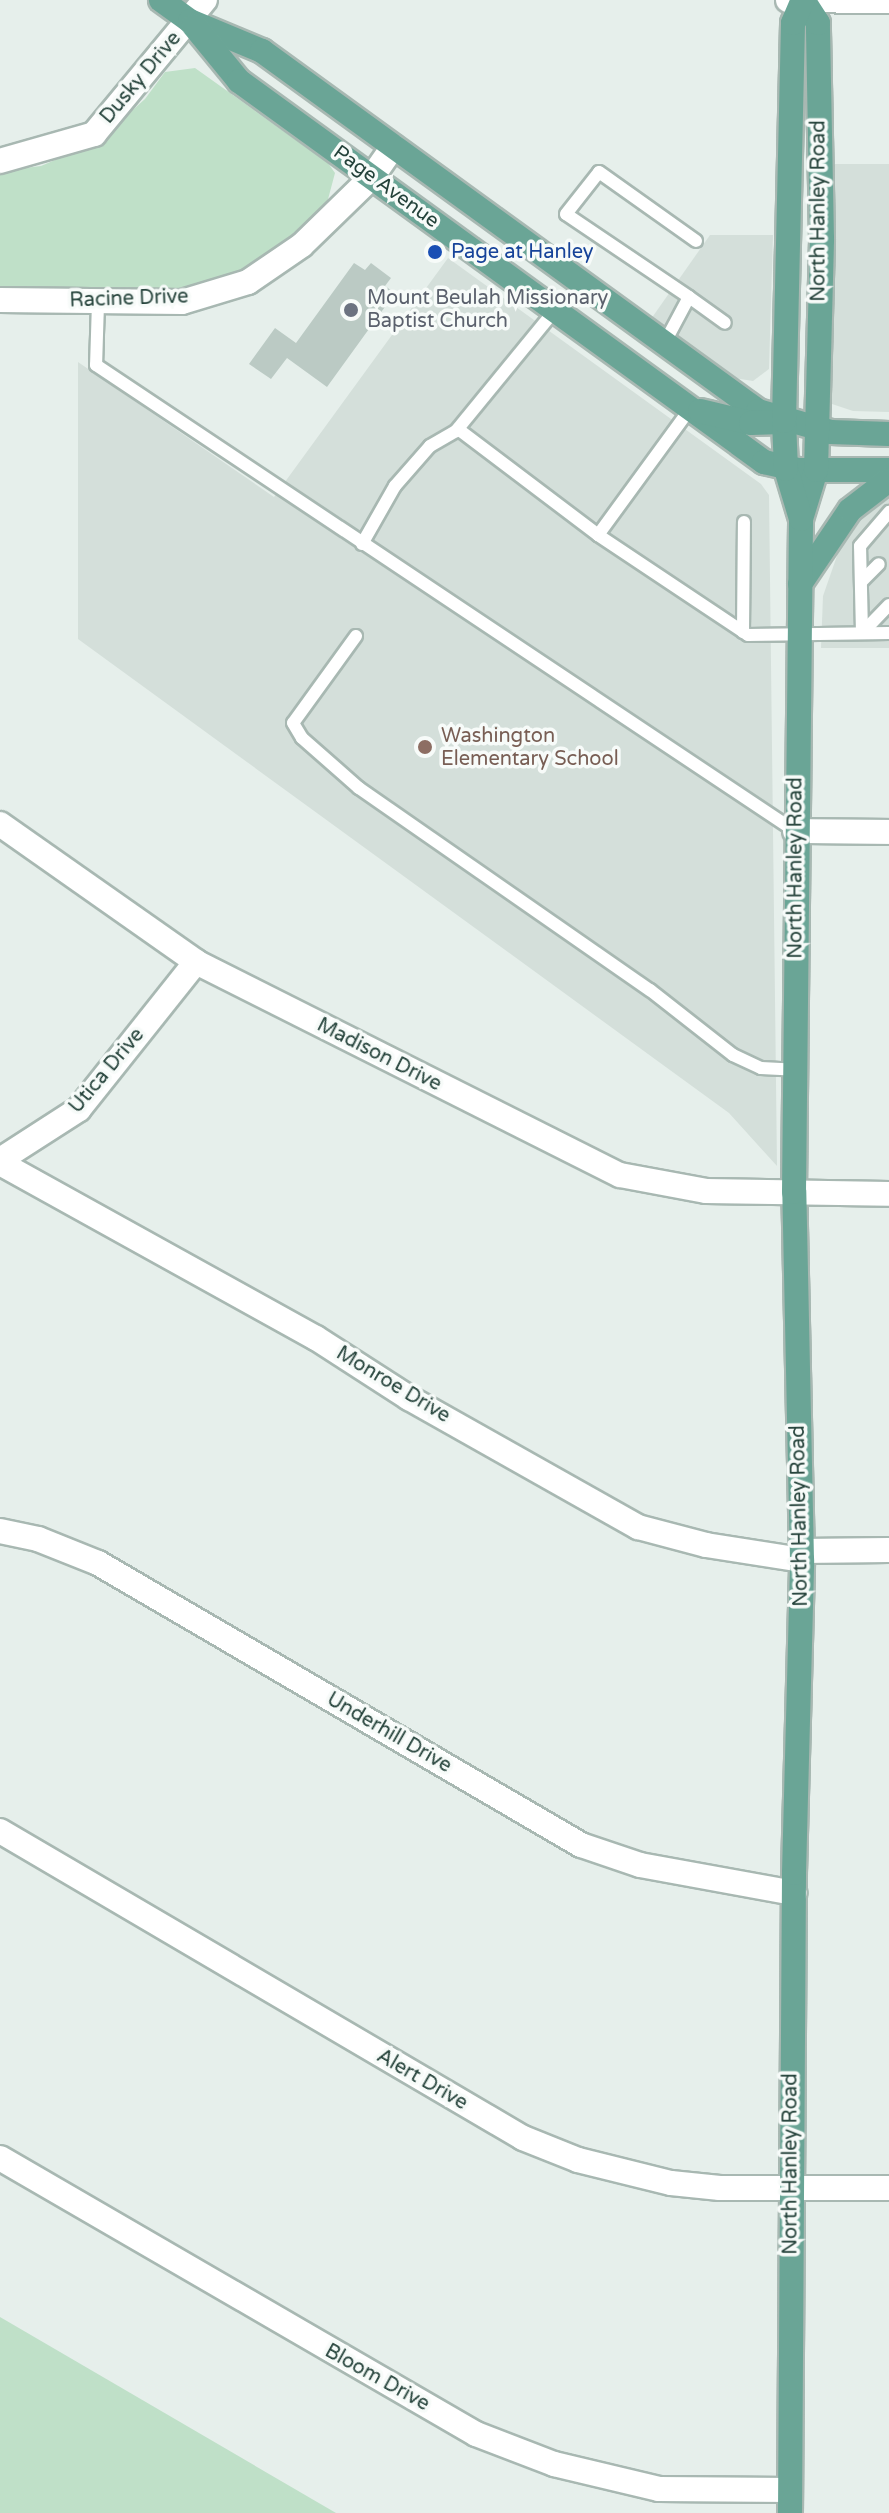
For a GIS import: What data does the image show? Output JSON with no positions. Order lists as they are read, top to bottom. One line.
{"streets":{"main road":["Page Avenue","North Hanley Road"],"street":["Dusky Drive","Racine Drive","Madison Drive","Utica Drive","Monroe Drive","Underhill Drive","Alert Drive","Bloom Drive"]},"crossings":[["Dusky Drive","Page Avenue"],["Page Avenue","North Hanley Road"],["Page Avenue","Racine Drive"],["North Hanley Road","Madison Drive"],["North Hanley Road","Monroe Drive"],["North Hanley Road","Underhill Drive"],["North Hanley Road","Alert Drive"],["North Hanley Road","Bloom Drive"],["Madison Drive","Utica Drive"],["Utica Drive","Monroe Drive"]],"places":["Page at Hanley","Mount Beulah Missionary Baptist Church","Washington Elementary School"]}
